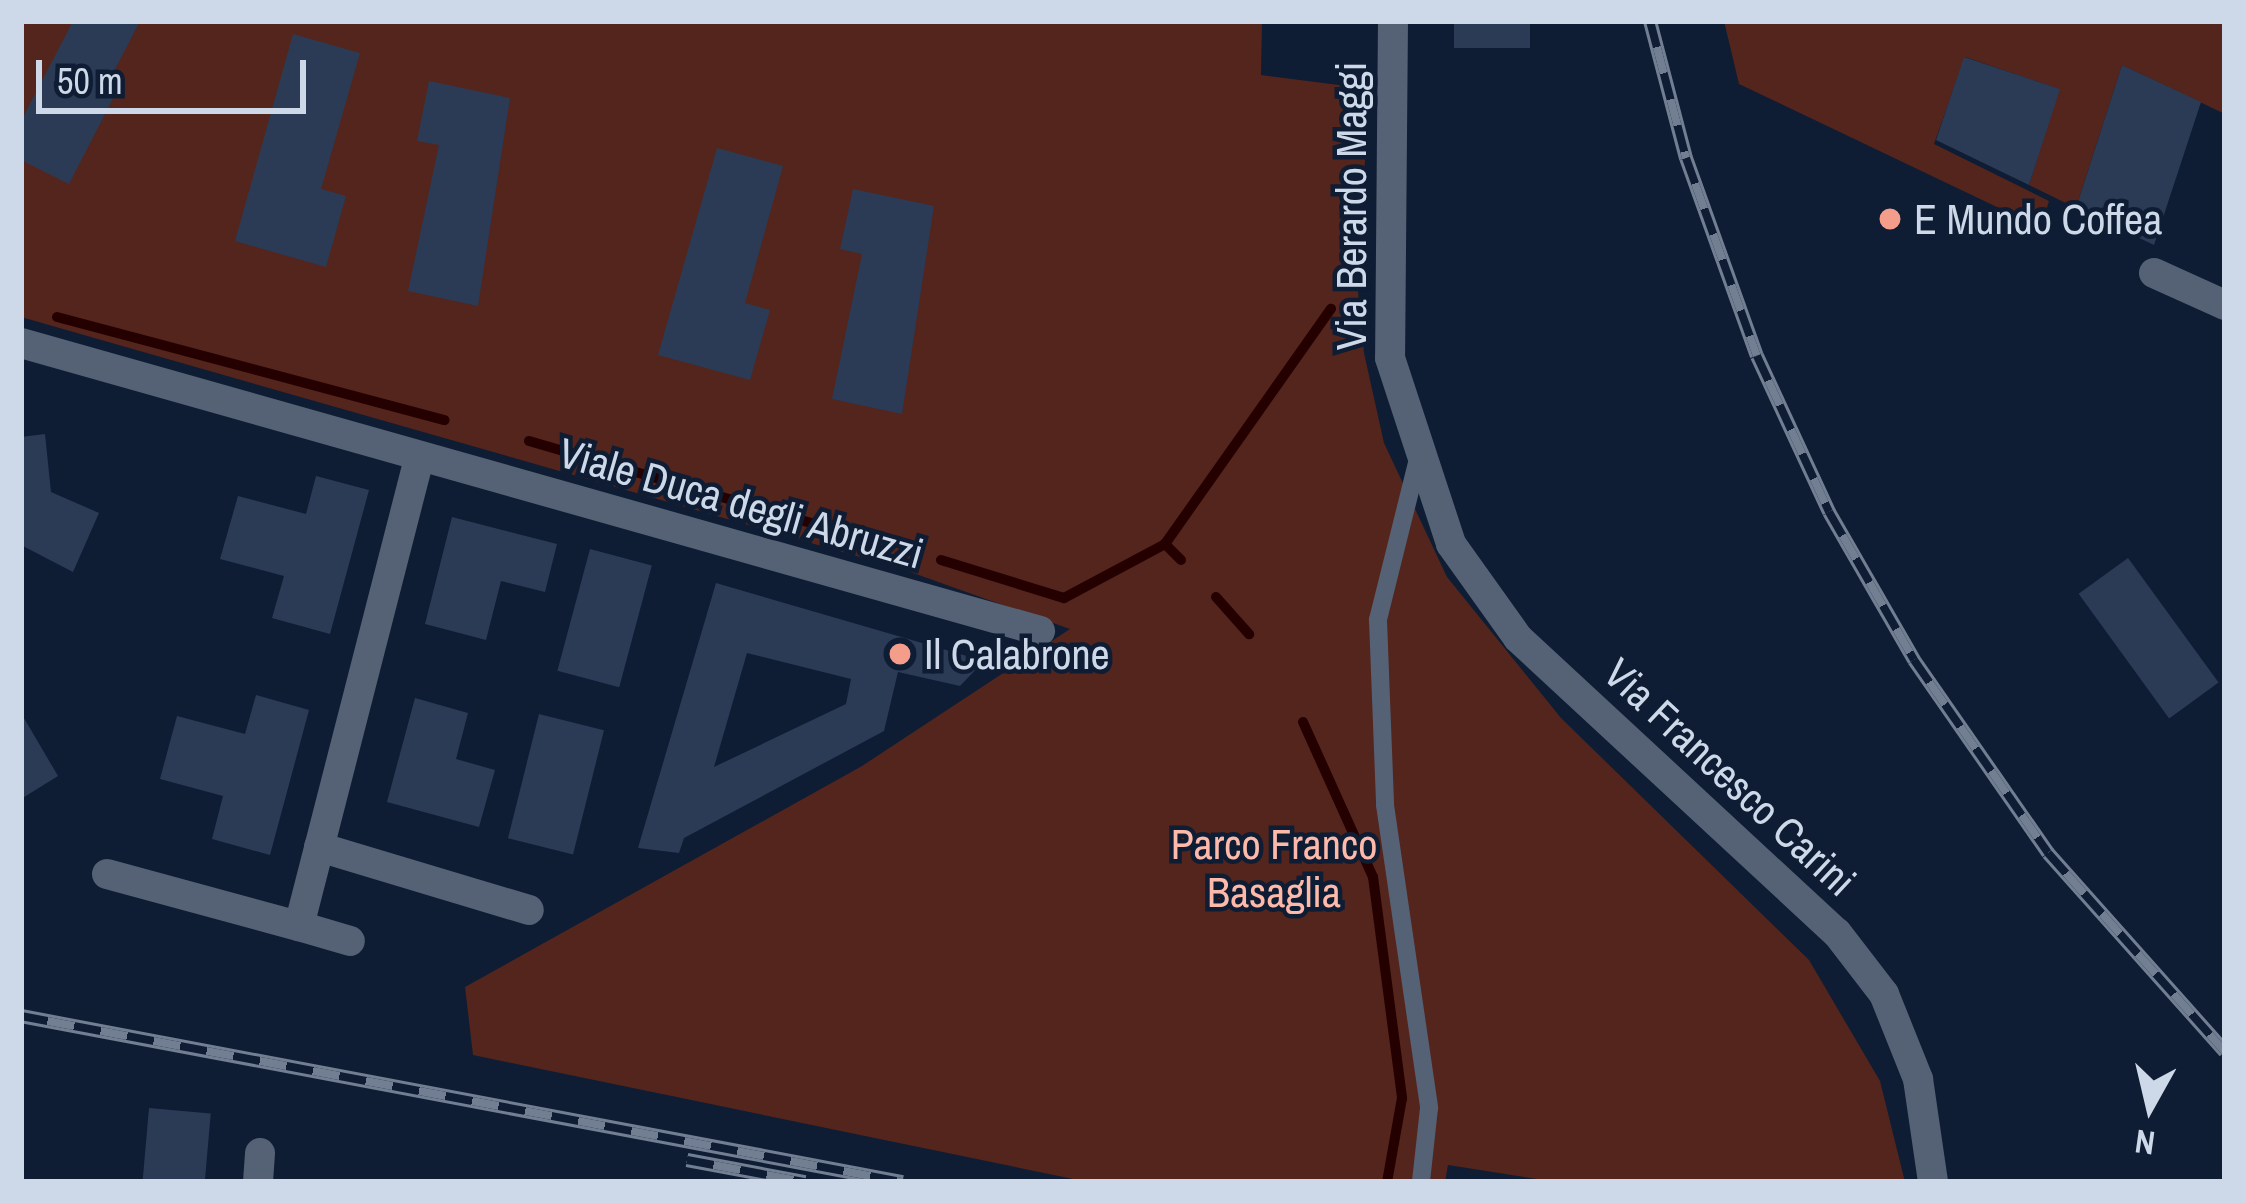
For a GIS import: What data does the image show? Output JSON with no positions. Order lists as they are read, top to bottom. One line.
{"streets":{"street":["Via Berardo Maggi","Viale Duca degli Abruzzi","Via Francesco Carini"]},"crossings":[["Via Berardo Maggi","Via Francesco Carini"]],"parks":["Parco Franco Basaglia"],"places":["E Mundo Coffea","Il Calabrone"],"scale_bar":"50 m","north":"bottom"}
